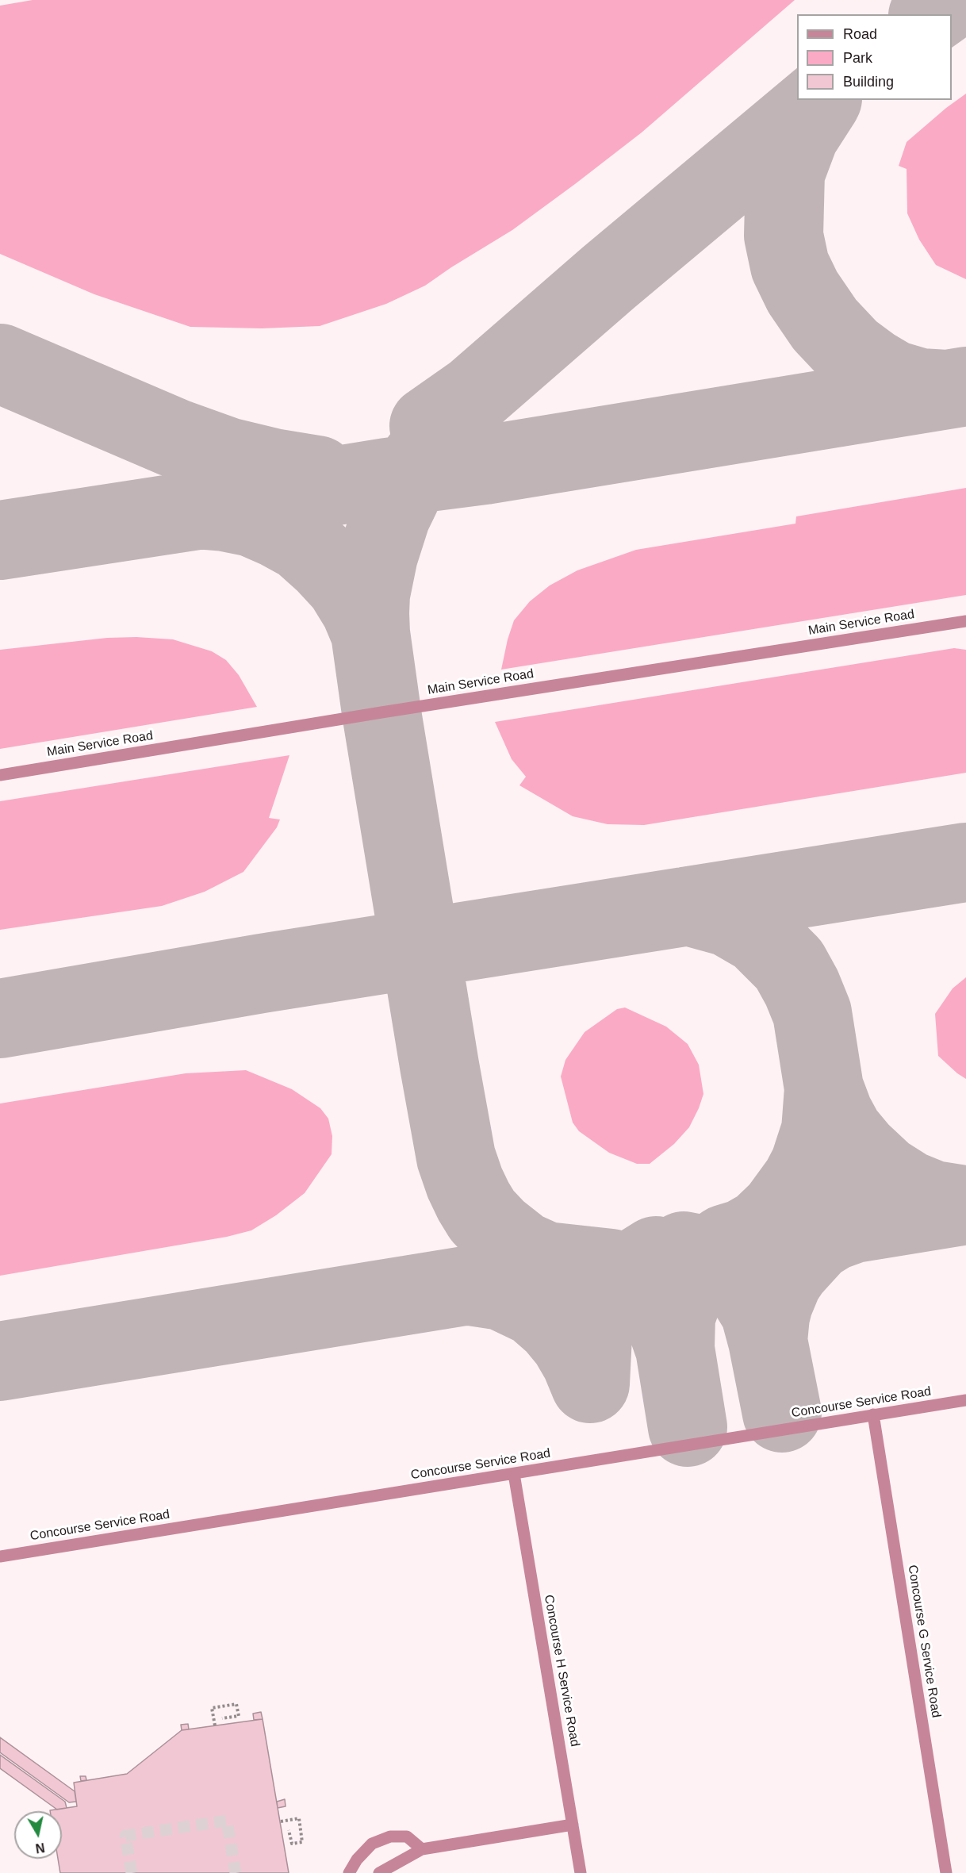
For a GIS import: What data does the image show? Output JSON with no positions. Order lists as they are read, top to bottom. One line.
{"streets":{"lane":["Main Service Road","Concourse Service Road","Concourse G Service Road","Concourse H Service Road"]},"crossings":[["Concourse Service Road","Concourse G Service Road"],["Concourse Service Road","Concourse H Service Road"]],"legend":["Road","Park","Building"],"north":"bottom"}
